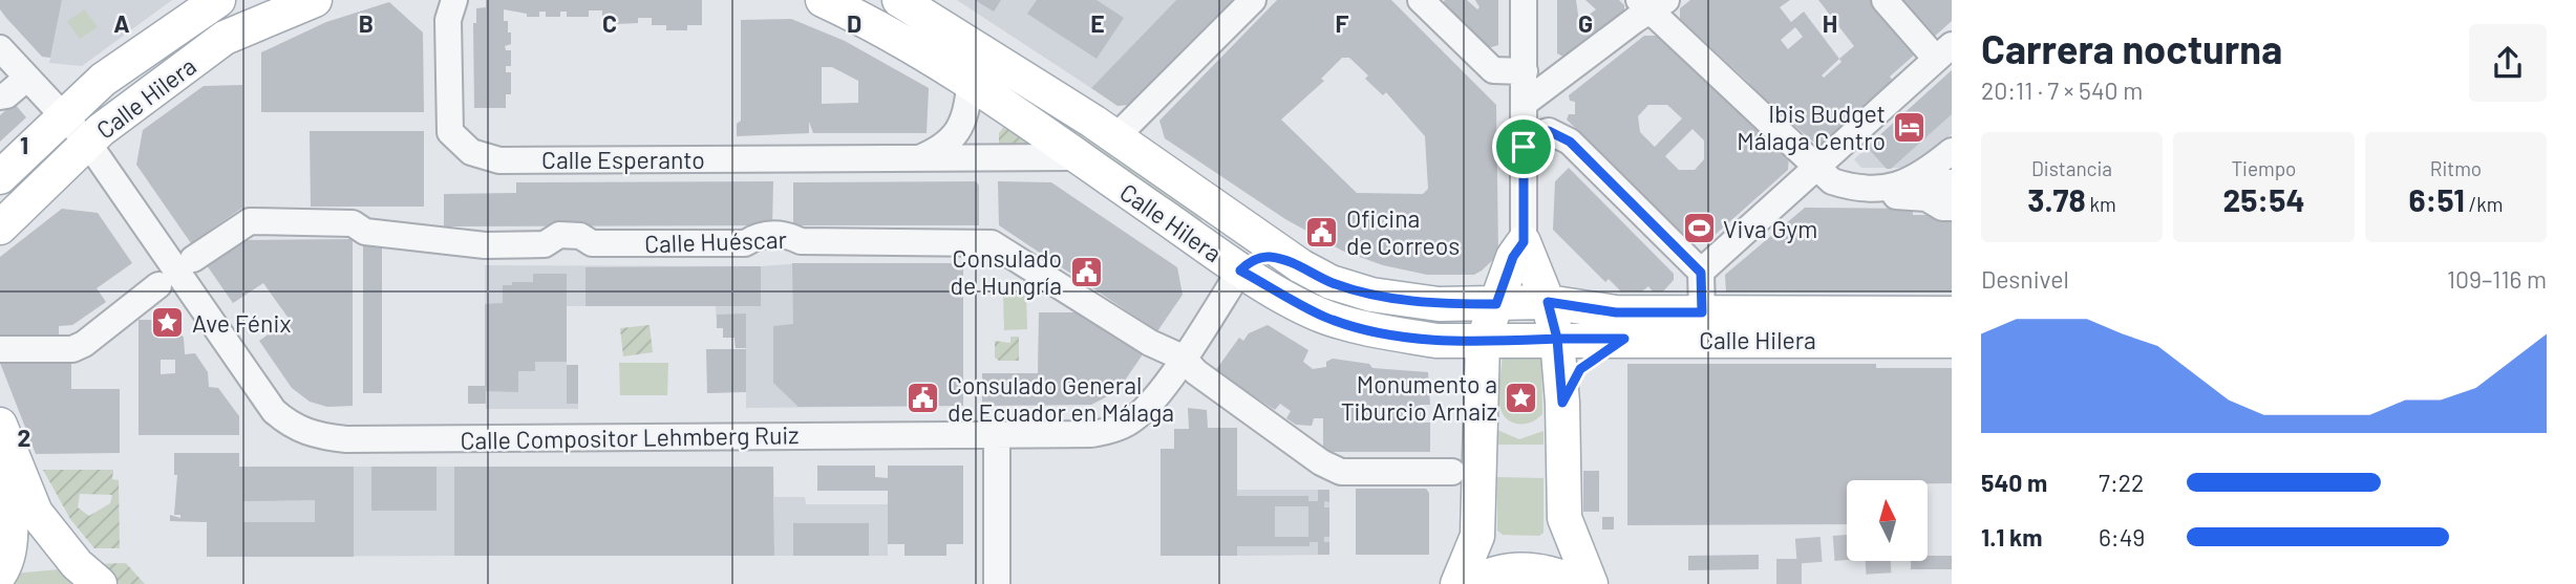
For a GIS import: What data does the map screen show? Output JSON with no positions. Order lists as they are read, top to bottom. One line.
{"streets":{"main road":["Calle Hilera"],"street":["Calle Esperanto","Calle Huéscar","Calle Compositor Lehmberg Ruiz"]},"crossings":[["Calle Hilera","Calle Esperanto"],["Calle Hilera","Calle Compositor Lehmberg Ruiz"],["Calle Huéscar","Calle Compositor Lehmberg Ruiz"]],"places":{"hotel":["Ibis Budget Málaga Centro"],"sports":["Viva Gym"],"public building":["Oficina de Correos","Consulado de Hungría","Consulado General de Ecuador en Málaga"],"place":["Ave Fénix","Monumento a Tiburcio Arnaiz"]},"north":"top","page":{"heading":["Carrera nocturna","20:11 · 7 × 540 m"],"stats":[["Distancia","3.78 km"],["Tiempo","25:54"],["Ritmo","6:51 /km"]],"chart":["Desnivel","109–116 m"],"list":[{"name":"540 m","note":"7:22"},{"name":"1.1 km","note":"6:49"}]},"grid":{"columns":["A","B","C","D","E","F","G","H"],"rows":["1","2"]}}
